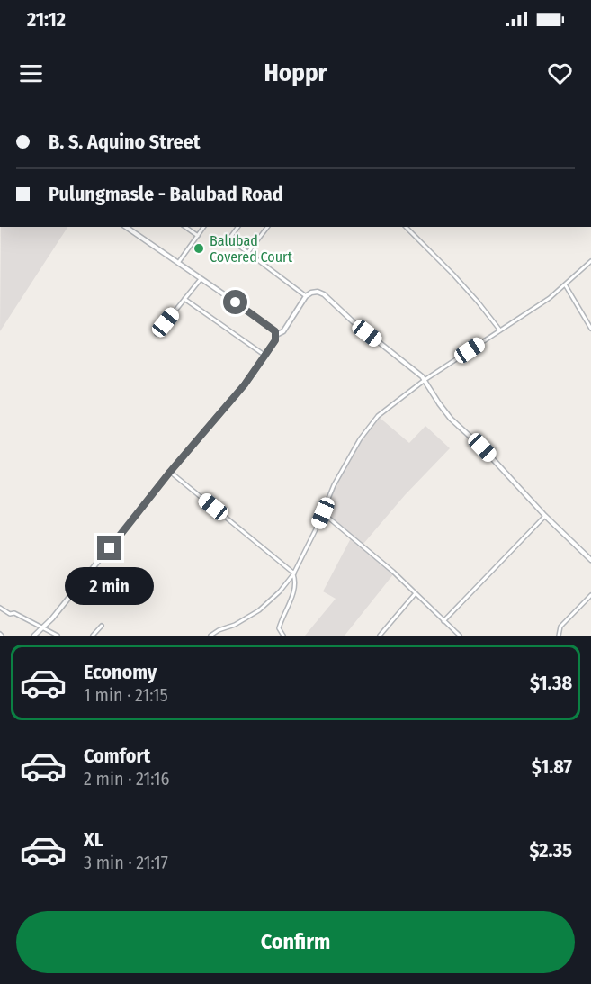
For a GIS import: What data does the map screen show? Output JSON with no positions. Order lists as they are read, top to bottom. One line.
{"places":["Balubad Covered Court"],"page":{"status":"21:12","header":"Hoppr","banner":["B. S. Aquino Street","Pulungmasle - Balubad Road"],"bubble":"2 min","list":[{"name":"Economy","note":"1 min · 21:15","value":"$1.38"},{"name":"Comfort","note":"2 min · 21:16","value":"$1.87"},{"name":"XL","note":"3 min · 21:17","value":"$2.35"}],"buttons":"Confirm"}}
